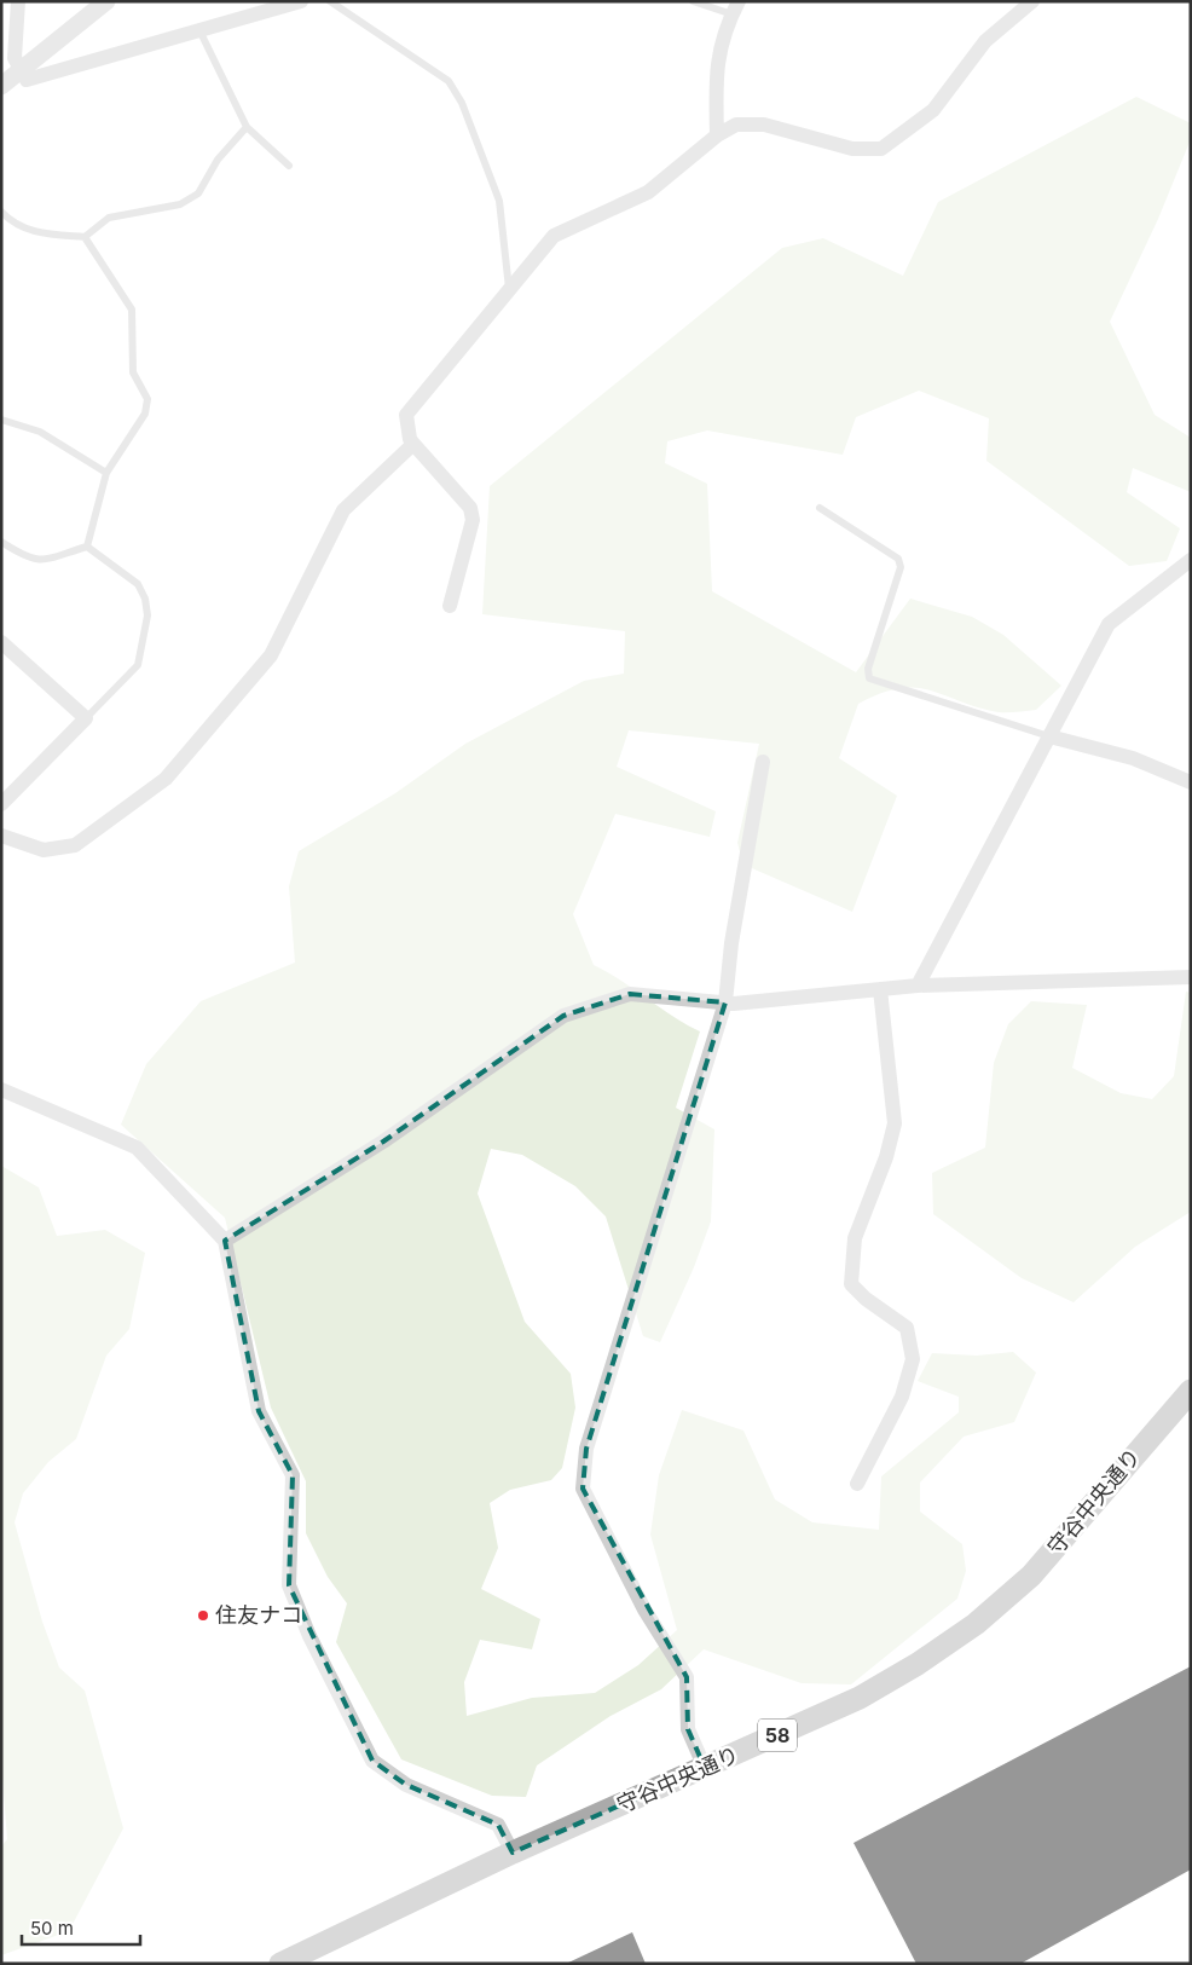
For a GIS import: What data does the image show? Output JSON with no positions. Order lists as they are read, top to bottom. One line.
{"streets":{"main road":["守谷中央通り","58"]},"places":["住友ナコ"],"scale_bar":"50 m"}
